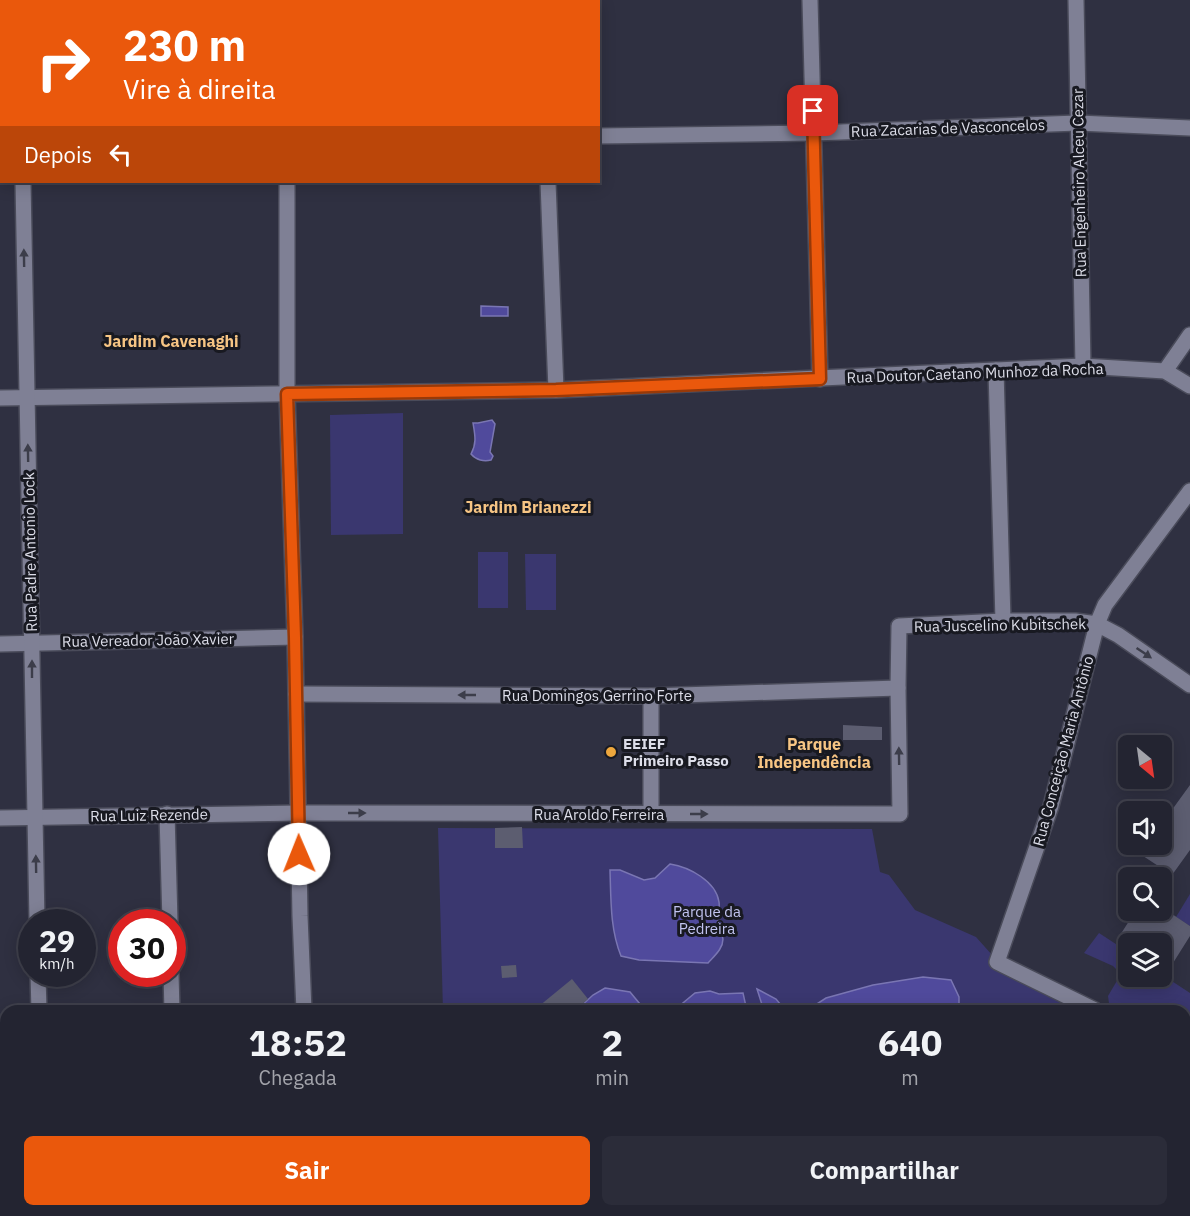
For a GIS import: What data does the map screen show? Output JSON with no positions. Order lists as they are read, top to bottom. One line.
{"streets":{"street":["Rua Zacarias de Vasconcelos","Rua Engenheiro Alceu Cezar","Rua Doutor Caetano Munhoz da Rocha","Rua Padre Antonio Lock","Rua Juscelino Kubitschek","Rua Vereador João Xavier","Rua Domingos Gerrino Forte","Rua Conceição Maria Antônio","Rua Aroldo Ferreira","Rua Luiz Rezende"]},"crossings":[["Rua Zacarias de Vasconcelos","Rua Engenheiro Alceu Cezar"],["Rua Engenheiro Alceu Cezar","Rua Doutor Caetano Munhoz da Rocha"],["Rua Doutor Caetano Munhoz da Rocha","Rua Padre Antonio Lock"],["Rua Padre Antonio Lock","Rua Vereador João Xavier"],["Rua Padre Antonio Lock","Rua Luiz Rezende"],["Rua Juscelino Kubitschek","Rua Domingos Gerrino Forte"],["Rua Juscelino Kubitschek","Rua Conceição Maria Antônio"],["Rua Juscelino Kubitschek","Rua Aroldo Ferreira"],["Rua Domingos Gerrino Forte","Rua Aroldo Ferreira"],["Rua Aroldo Ferreira","Rua Luiz Rezende"]],"one_way":["Rua Padre Antonio Lock","Rua Domingos Gerrino Forte","Rua Aroldo Ferreira"],"districts":["Jardim Cavenaghi","Jardim Brianezzi","Parque Independência"],"parks":["Parque da Pedreira"],"places":["EEIEF Primeiro Passo"],"north":"bottom right","page":{"turn":["230 m","Vire à direita"],"then":"Depois","speed":"29 km/h","limit":"30","eta":["18:52","Chegada","2","min","640","m"],"buttons":["Sair","Compartilhar"]}}
